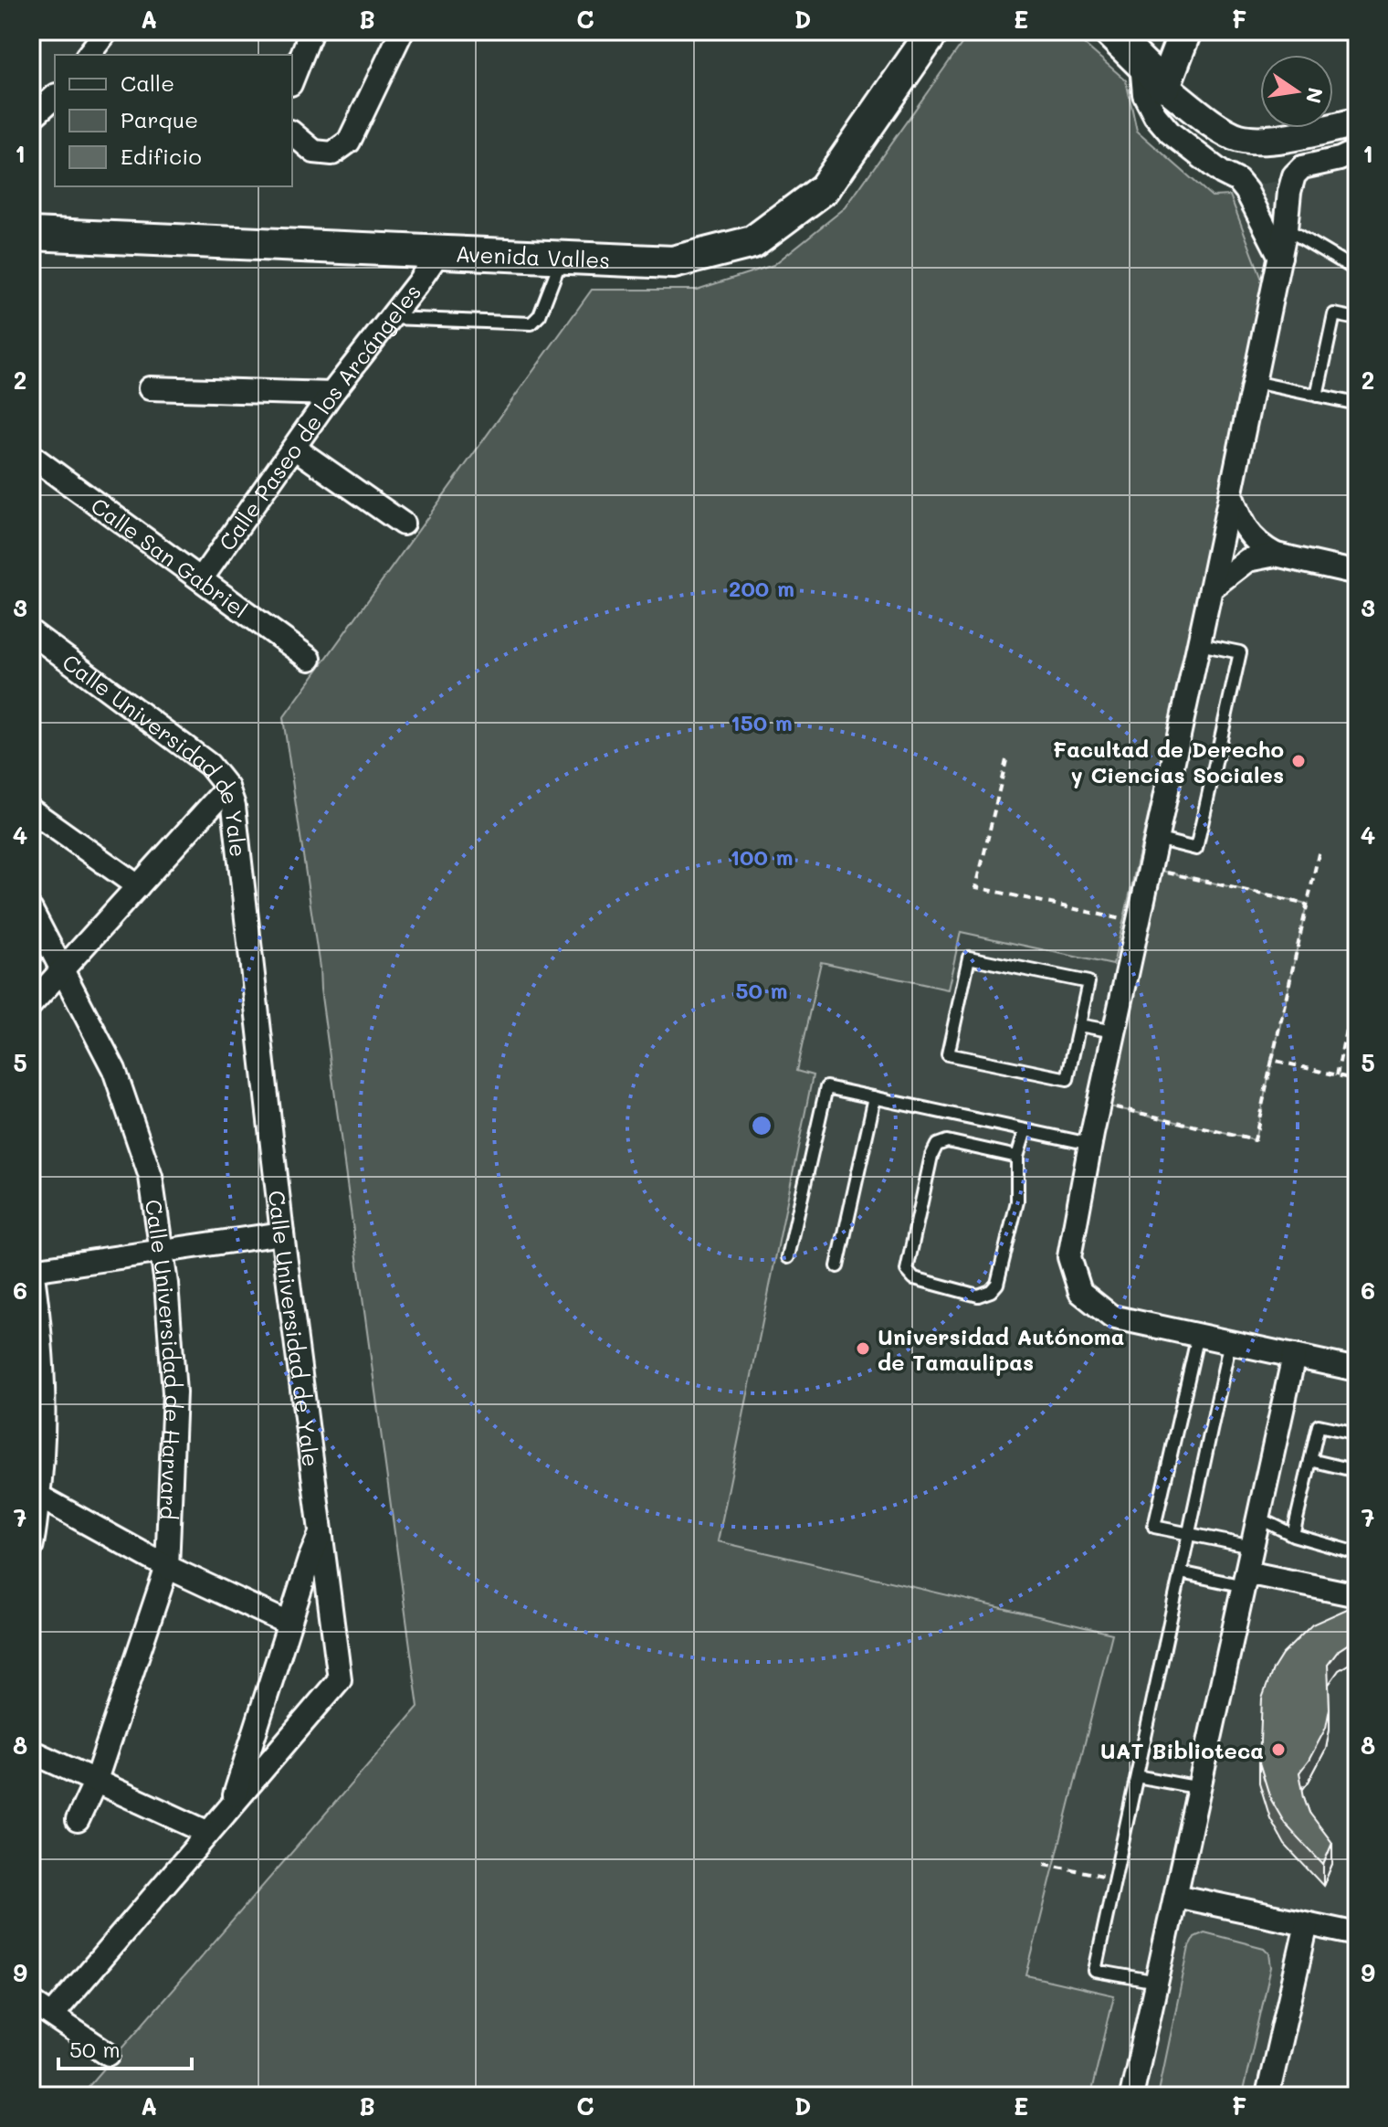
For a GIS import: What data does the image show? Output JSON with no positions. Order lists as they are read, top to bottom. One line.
{"streets":{"main road":["Avenida Valles"],"street":["Calle Paseo de los Arcángeles","Calle San Gabriel","Calle Universidad de Yale","Calle Universidad de Harvard"]},"crossings":[["Avenida Valles","Calle Paseo de los Arcángeles"],["Calle Paseo de los Arcángeles","Calle San Gabriel"]],"places":["Facultad de Derecho y Ciencias Sociales","Universidad Autónoma de Tamaulipas","UAT Biblioteca"],"legend":["Calle","Parque","Edificio"],"scale_bar":"50 m","north":"right","grid":{"columns":["A","B","C","D","E","F"],"rows":["1","2","3","4","5","6","7","8","9"]},"rings":["200 m","150 m","100 m","50 m"]}
